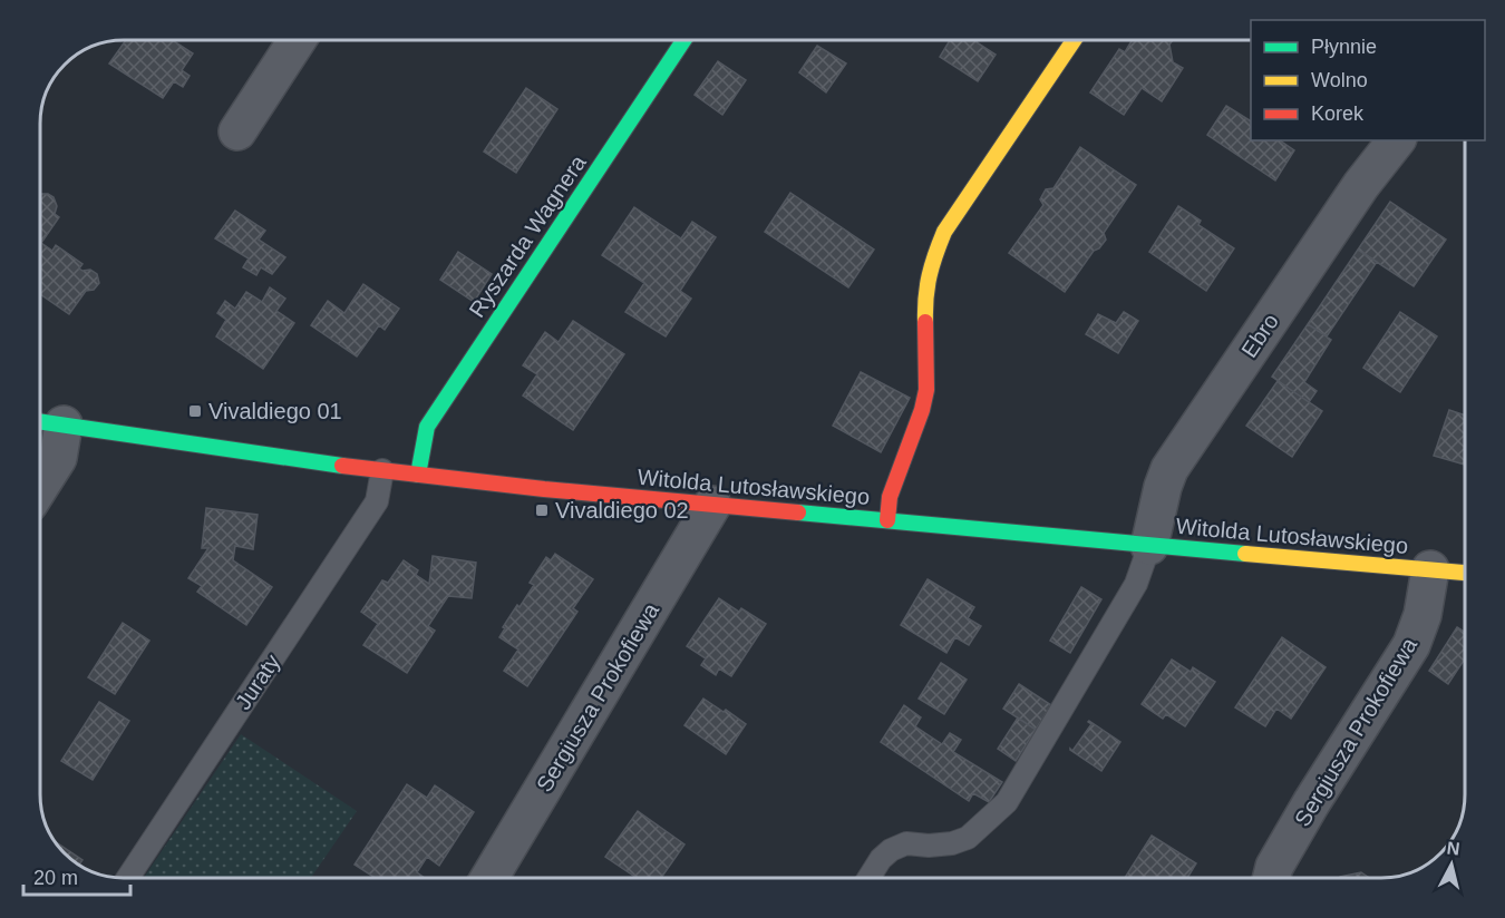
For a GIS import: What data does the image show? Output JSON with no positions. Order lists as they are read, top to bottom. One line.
{"streets":{"street":["Ryszarda Wagnera","Ebro","Witolda Lutosławskiego","Sergiusza Prokofiewa"],"lane":["Juraty"]},"crossings":[["Ryszarda Wagnera","Witolda Lutosławskiego"],["Ebro","Witolda Lutosławskiego"],["Witolda Lutosławskiego","Juraty"],["Witolda Lutosławskiego","Sergiusza Prokofiewa"]],"places":{"transit":["Vivaldiego 01","Vivaldiego 02"]},"legend":["Płynnie","Wolno","Korek"],"scale_bar":"20 m","north":"top"}
